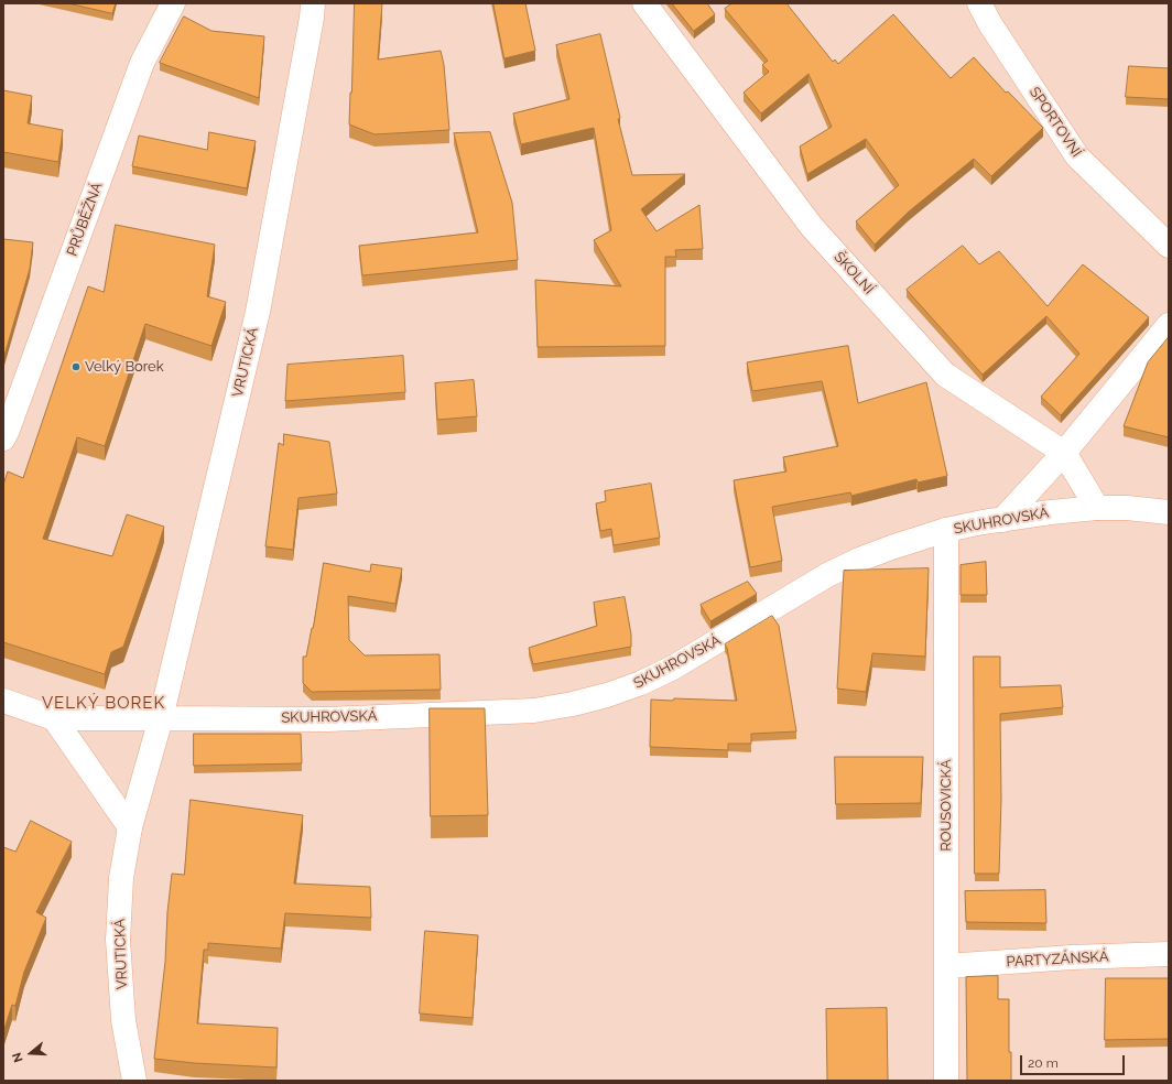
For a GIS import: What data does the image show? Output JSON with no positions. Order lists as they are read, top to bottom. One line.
{"streets":{"street":["SPORTOVNÍ","PRŮBĚŽNÁ","ŠKOLNÍ","VRUTICKÁ","SKUHROVSKÁ","ROUSOVICKÁ","PARTYZÁNSKÁ"]},"crossings":[["ŠKOLNÍ","SKUHROVSKÁ"],["VRUTICKÁ","SKUHROVSKÁ"],["SKUHROVSKÁ","ROUSOVICKÁ"],["ROUSOVICKÁ","PARTYZÁNSKÁ"]],"districts":["VELKÝ BOREK"],"places":["Velký Borek"],"scale_bar":"20 m","north":"left"}
